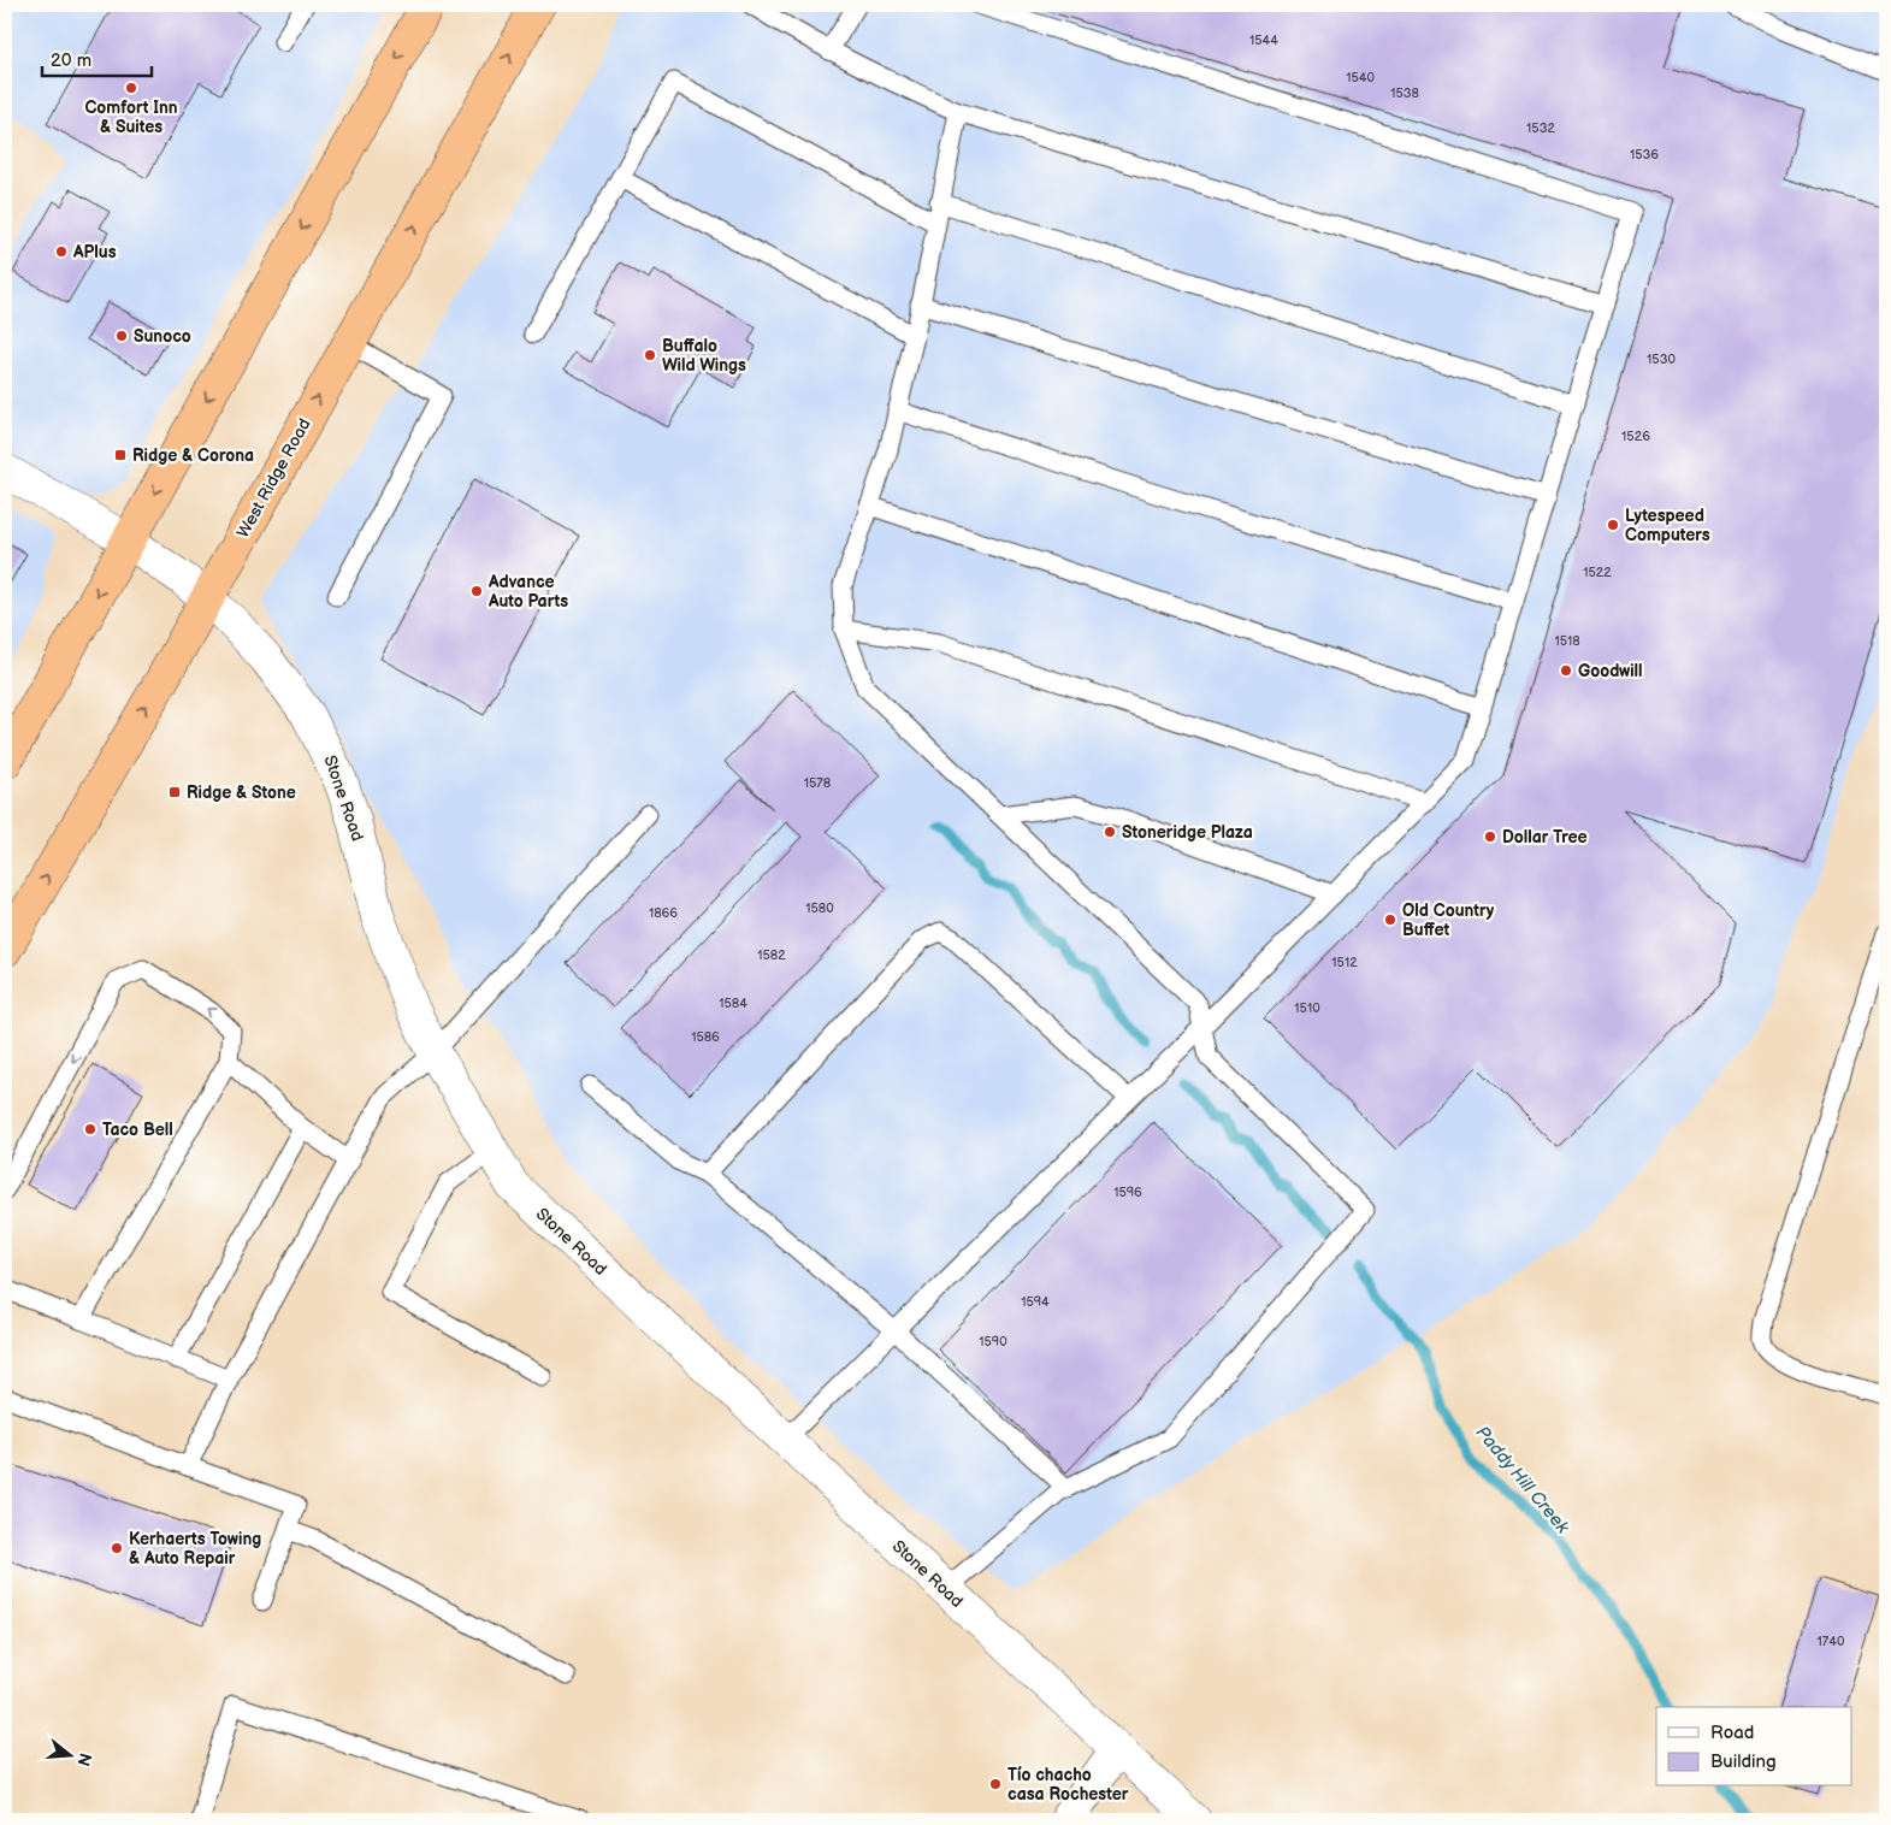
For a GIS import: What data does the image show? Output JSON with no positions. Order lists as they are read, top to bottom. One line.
{"streets":{"highway":["West Ridge Road"],"street":["Stone Road"]},"crossings":[["West Ridge Road","Stone Road"]],"water":["Paddy Hill Creek"],"places":{"other":["Comfort Inn & Suites","APlus","Sunoco","Buffalo Wild Wings","Lytespeed Computers","Advance Auto Parts","Goodwill","Stoneridge Plaza","Dollar Tree","Old Country Buffet","Taco Bell","Kerhaerts Towing & Auto Repair","Tío chacho casa Rochester"],"transit":["Ridge & Corona","Ridge & Stone"]},"house_numbers":["1544","1540","1538","1532","1536","1530","1526","1522","1518","1578","1580","1866","1582","1512","1584","1510","1586","1596","1594","1590","1740"],"legend":["Road","Building"],"scale_bar":"20 m","north":"right"}
